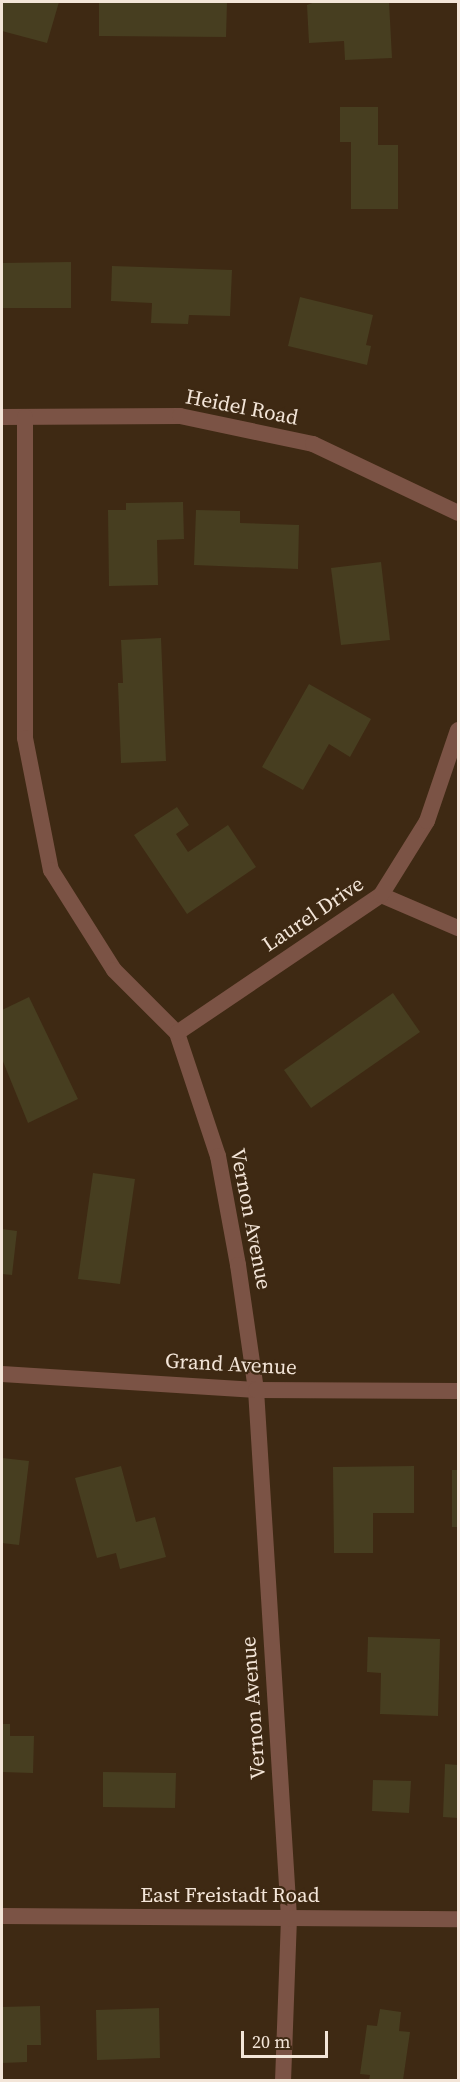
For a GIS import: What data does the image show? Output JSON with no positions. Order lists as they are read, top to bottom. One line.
{"streets":{"street":["Heidel Road","Laurel Drive","Vernon Avenue","Grand Avenue","East Freistadt Road"]},"crossings":[["Heidel Road","Vernon Avenue"],["Laurel Drive","Vernon Avenue"],["Vernon Avenue","Grand Avenue"],["Vernon Avenue","East Freistadt Road"]],"scale_bar":"20 m"}
